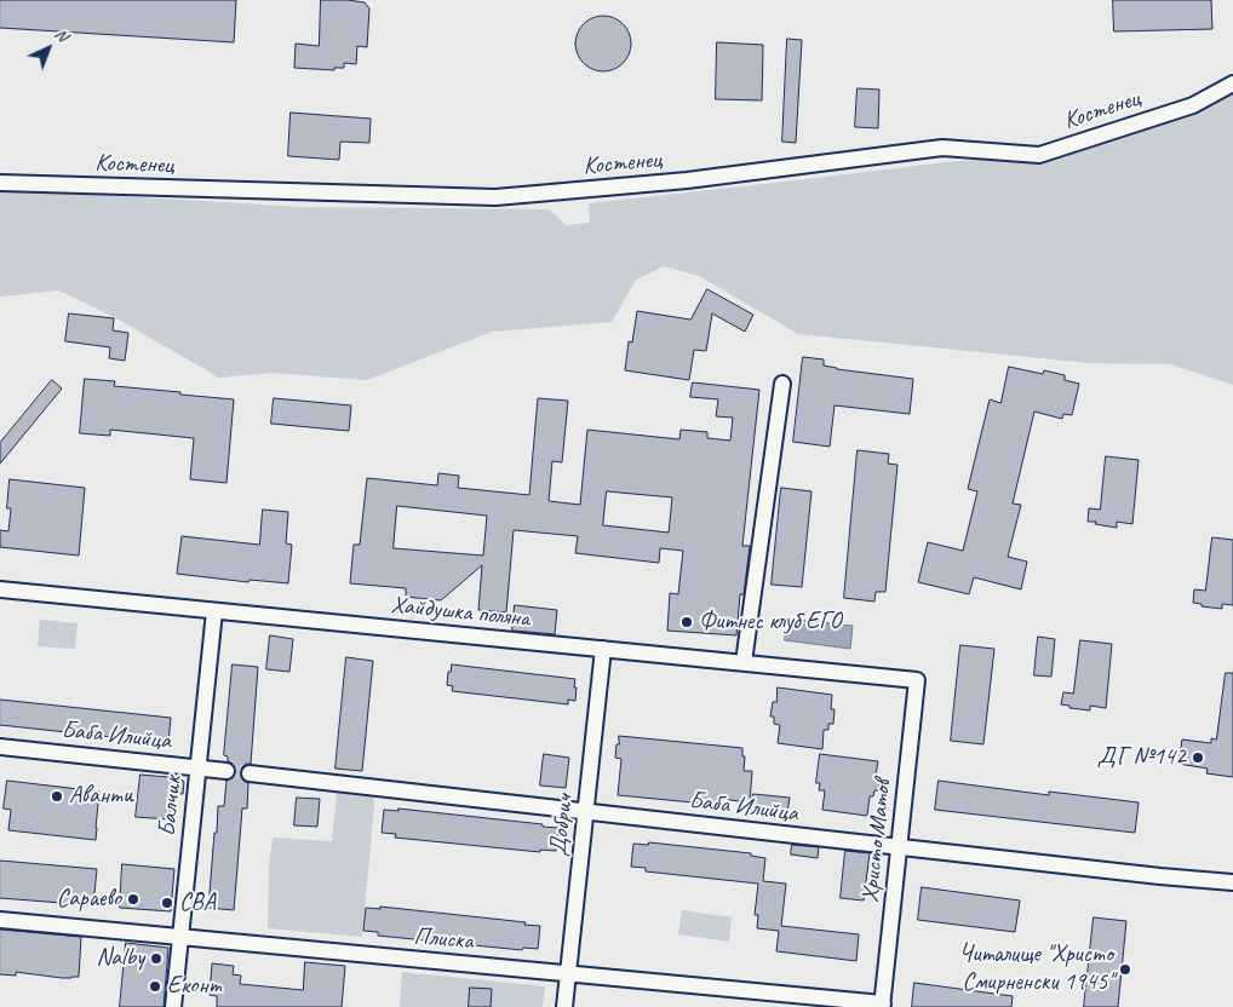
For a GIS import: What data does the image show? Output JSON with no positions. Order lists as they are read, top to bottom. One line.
{"streets":{"street":["Костенец","Хайдушка поляна","Баба Илийца","Балчик","Добрич","Христо Матов","Плиска"]},"crossings":[["Хайдушка поляна","Балчик"],["Хайдушка поляна","Добрич"],["Хайдушка поляна","Христо Матов"],["Баба Илийца","Балчик"],["Баба Илийца","Добрич"],["Баба Илийца","Христо Матов"],["Балчик","Плиска"],["Добрич","Плиска"],["Христо Матов","Плиска"]],"places":["Фитнес клуб ЕГО","ДГ №142","Аванти","Сараево","CBA","Nalby","Читалище \"Христо Смирненски 1945\"","Еконт"],"north":"top right"}
